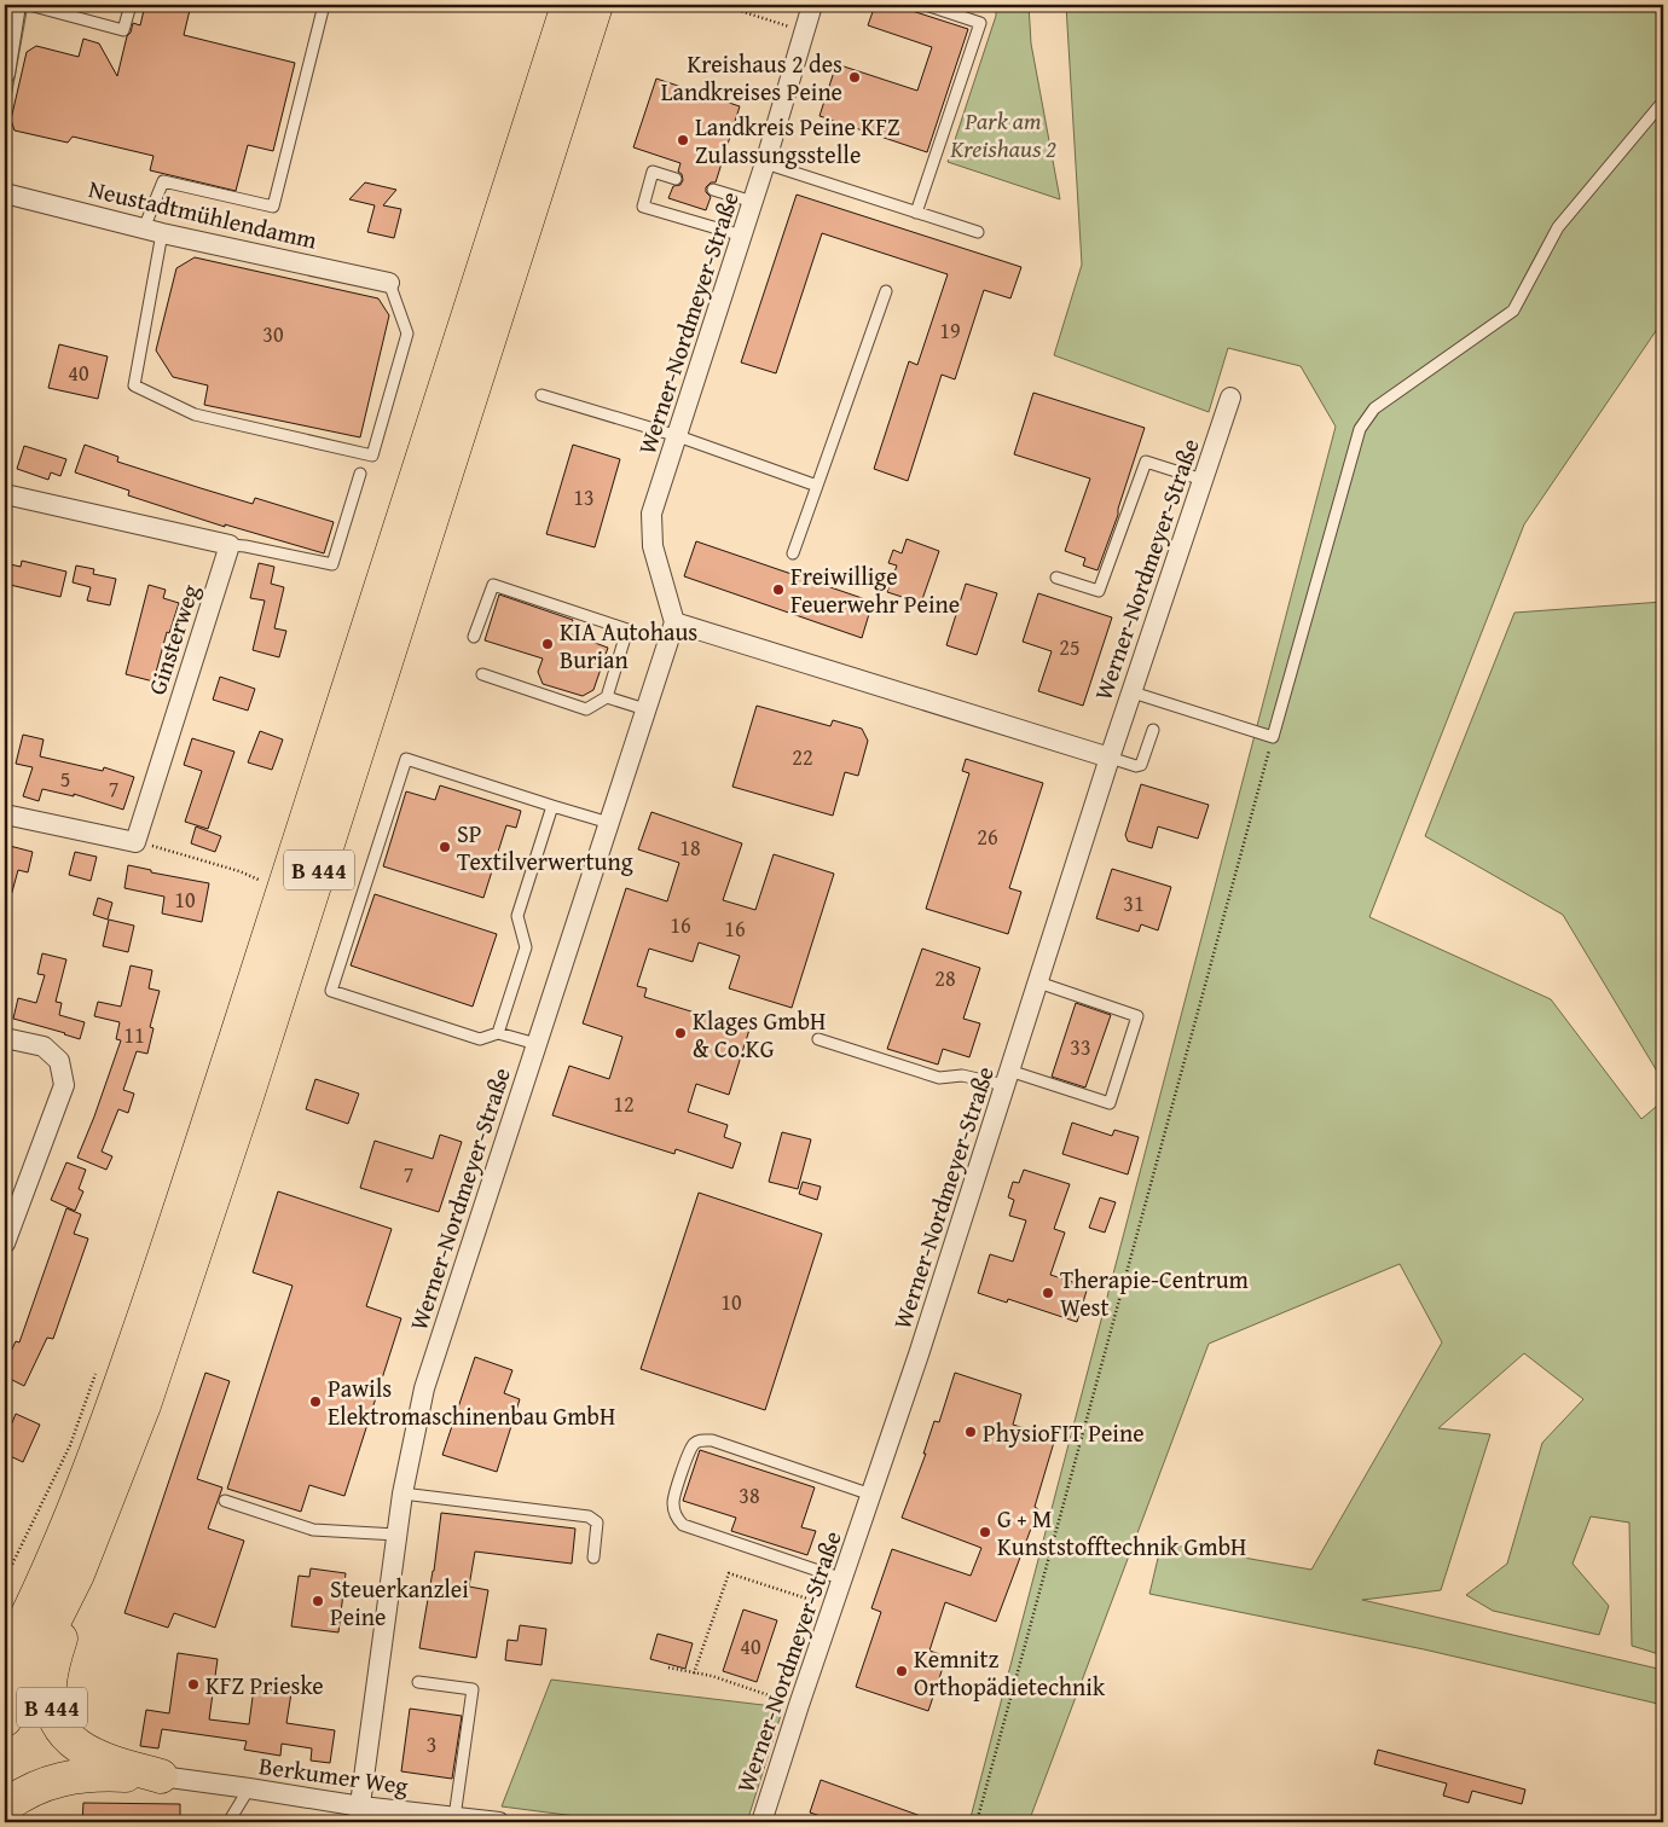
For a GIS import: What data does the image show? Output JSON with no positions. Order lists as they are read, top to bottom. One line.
{"streets":{"highway":["B 444"],"street":["Neustadtmühlendamm","Werner-Nordmeyer-Straße","Ginsterweg","Berkumer Weg"]},"crossings":[["Werner-Nordmeyer-Straße","Berkumer Weg"],["B 444","Berkumer Weg"]],"parks":["Park am Kreishaus 2"],"places":["Kreishaus 2 des Landkreises Peine","Landkreis Peine KFZ Zulassungsstelle","Freiwillige Feuerwehr Peine","KIA Autohaus Burian","SP Textilverwertung","Klages GmbH & Co.KG","Therapie-Centrum West","Pawils Elektromaschinenbau GmbH","PhysioFIT Peine","G + M Kunststofftechnik GmbH","Steuerkanzlei Peine","Kemnitz Orthopädietechnik","KFZ Prieske"],"house_numbers":["19","30","40","13","25","22","5","7","26","18","10","31","16","16","28","11","33","12","7","10","38","40","3"]}
